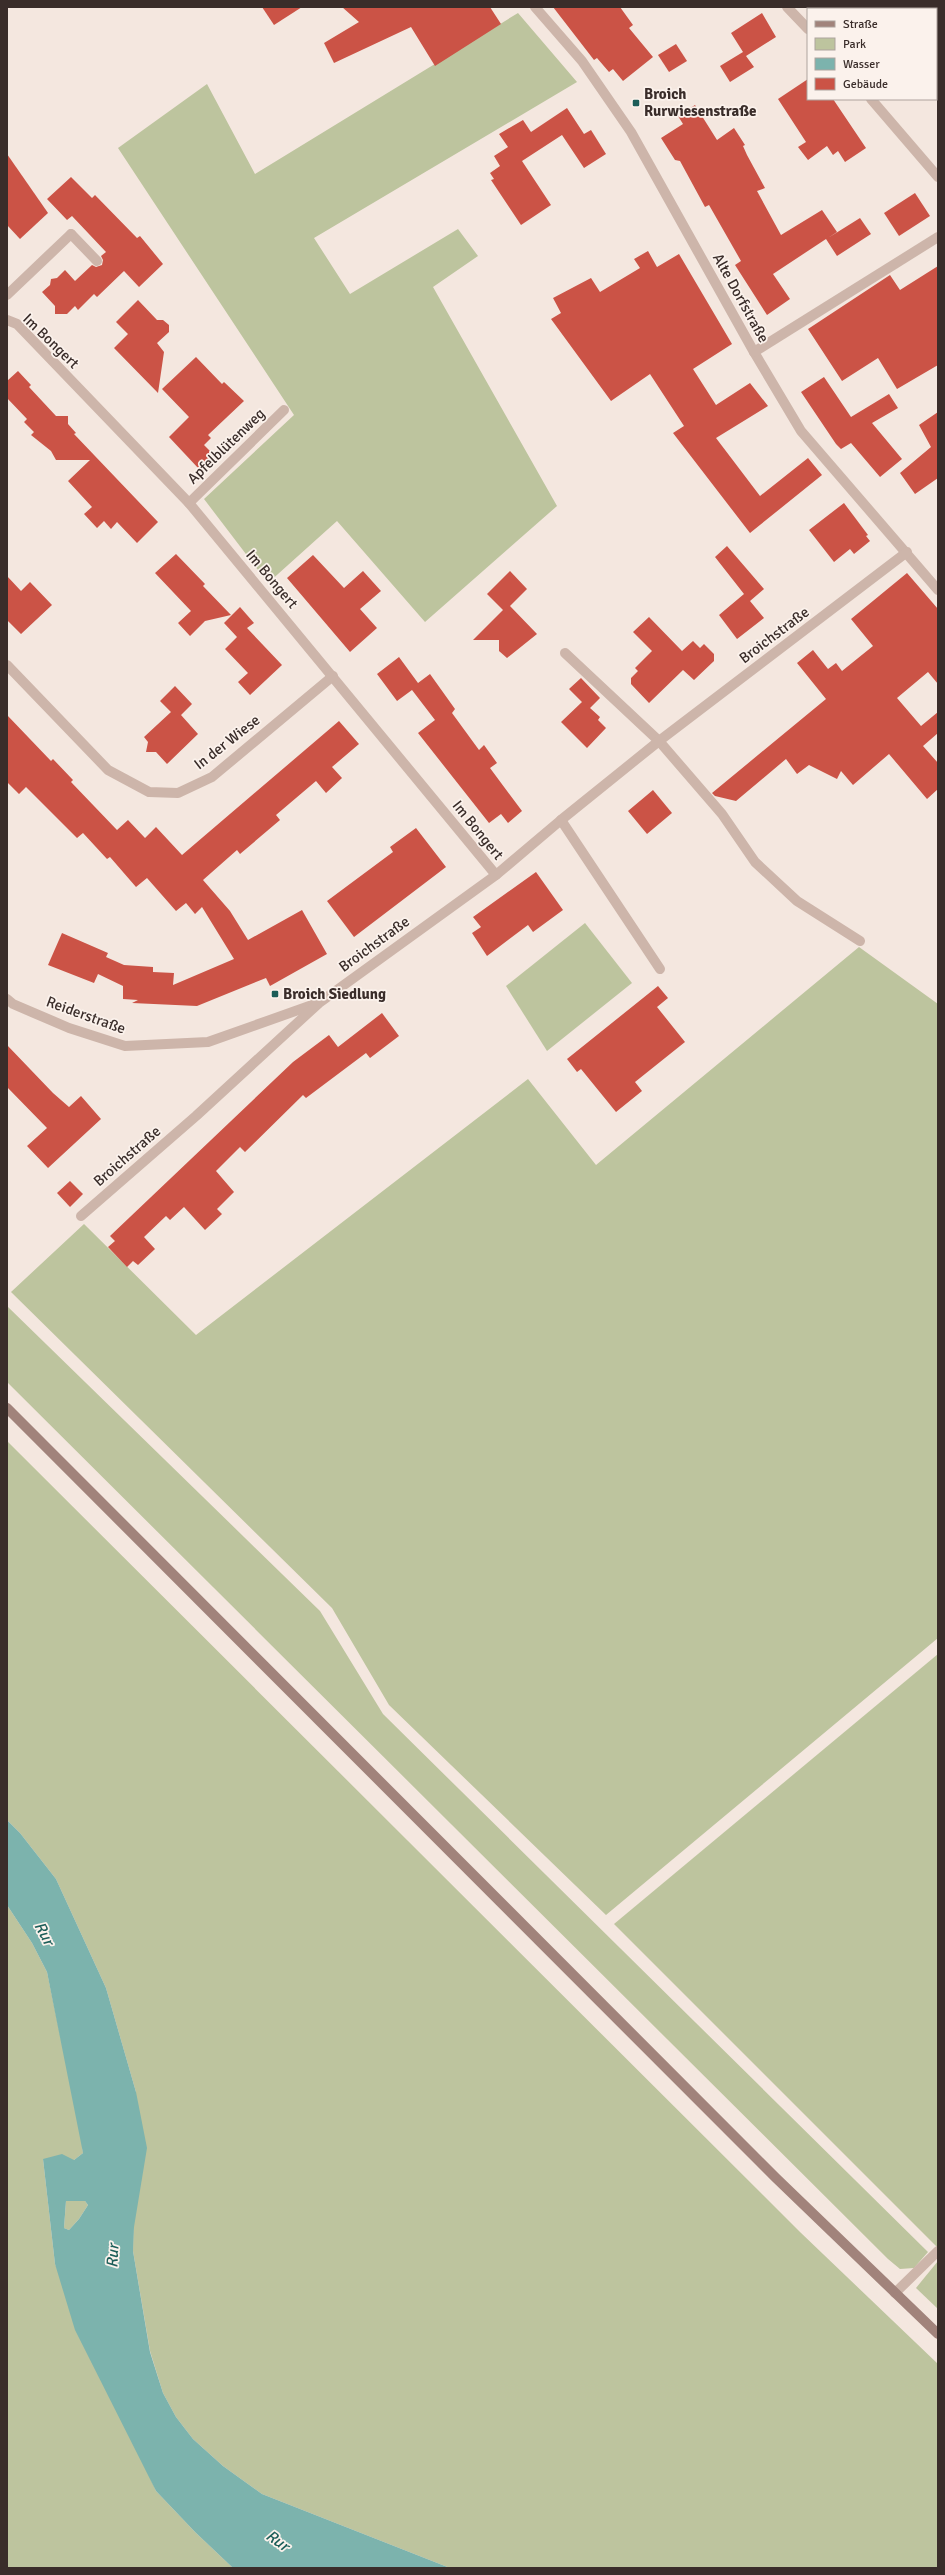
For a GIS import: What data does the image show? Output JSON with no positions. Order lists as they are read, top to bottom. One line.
{"streets":{"street":["Alte Dorfstraße","Im Bongert","Apfelblütenweg","Broichstraße","In der Wiese","Reiderstraße"]},"crossings":[["Alte Dorfstraße","Broichstraße"],["Im Bongert","Apfelblütenweg"],["Im Bongert","Broichstraße"],["Im Bongert","In der Wiese"],["Broichstraße","Reiderstraße"]],"water":["Rur"],"places":{"transit":["Broich Rurwiesenstraße","Broich Siedlung"]},"legend":["Straße","Park","Wasser","Gebäude"]}
